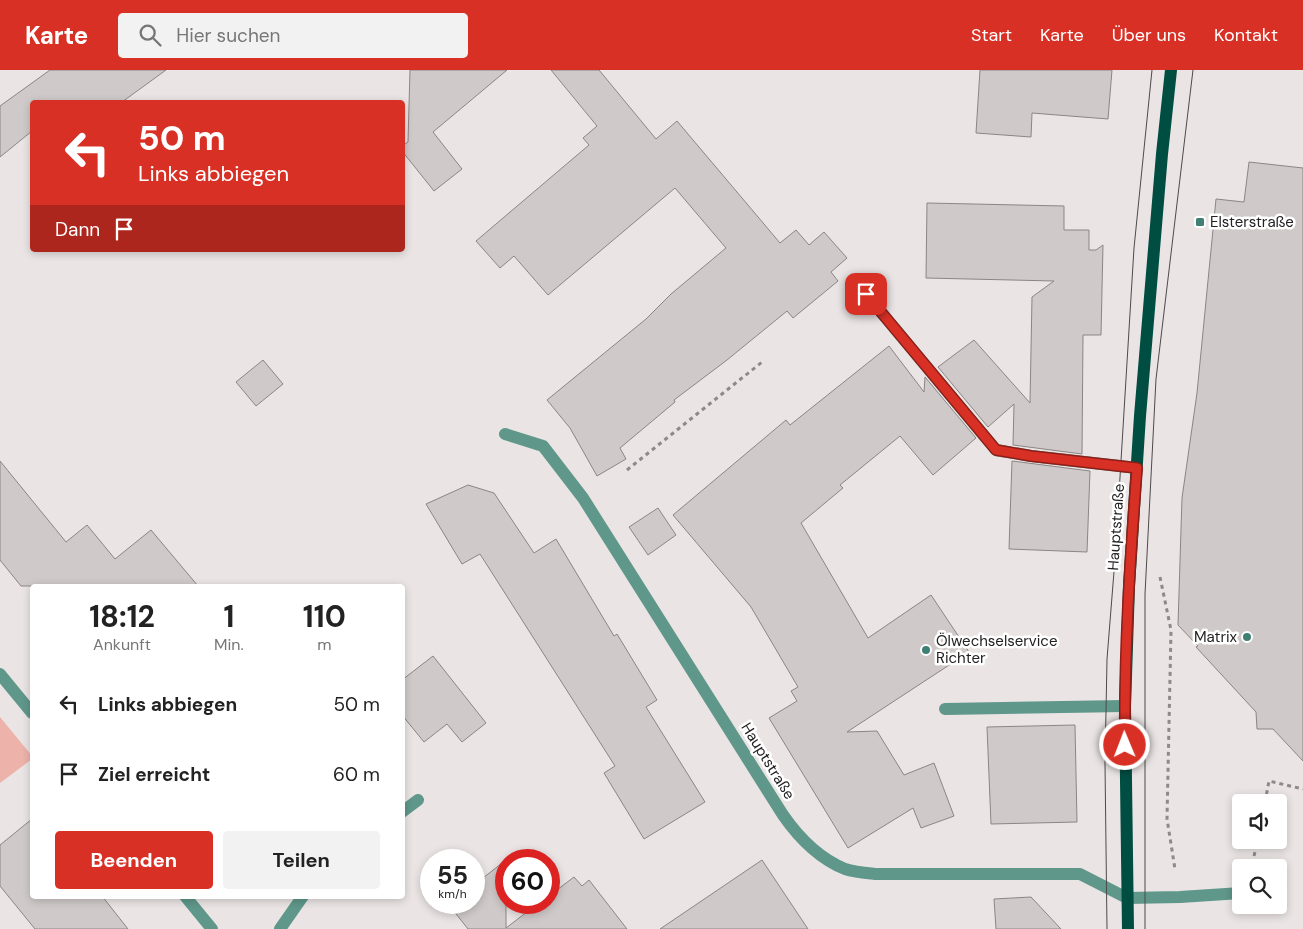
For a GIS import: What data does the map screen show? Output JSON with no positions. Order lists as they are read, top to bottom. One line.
{"streets":{"main road":["Hauptstraße"]},"places":{"transit":["Elsterstraße"],"other":["Matrix","Ölwechselservice Richter"]},"page":{"header":"Karte","search":"Hier suchen","nav":["Start","Karte","Über uns","Kontakt"],"turn":["50 m","Links abbiegen"],"then":"Dann","eta":["18:12","Ankunft","1","Min.","110","m"],"list":[{"name":"Links abbiegen","value":"50 m"},{"name":"Ziel erreicht","value":"60 m"}],"buttons":["Beenden","Teilen"],"speed":"55 km/h","limit":"60"}}
